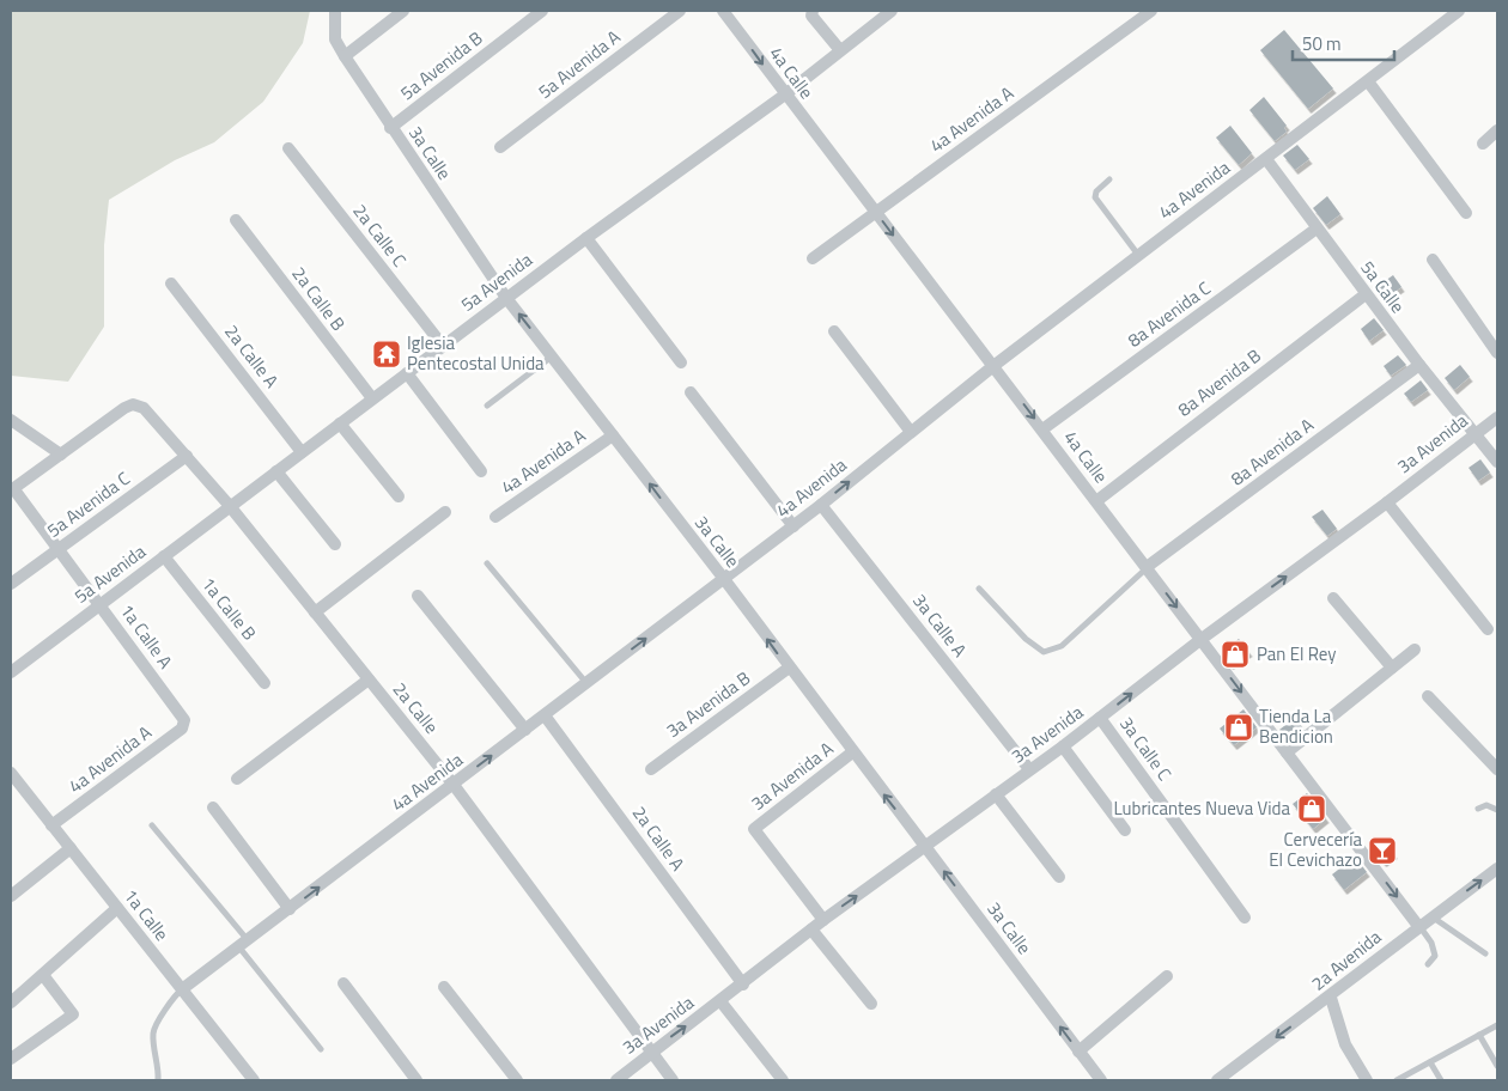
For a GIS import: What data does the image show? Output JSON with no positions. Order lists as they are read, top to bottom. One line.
{"streets":{"street":["5a Avenida A","5a Avenida B","4a Calle","4a Avenida A","3a Calle","4a Avenida","2a Calle C","5a Avenida","5a Calle","2a Calle B","8a Avenida C","2a Calle A","8a Avenida B","3a Avenida","8a Avenida A","5a Avenida C","1a Calle B","3a Calle A","1a Calle A","3a Avenida B","2a Calle","3a Calle C","3a Avenida A","1a Calle","2a Avenida"]},"crossings":[["5a Avenida B","3a Calle"],["4a Calle","4a Avenida A"],["4a Calle","4a Avenida"],["4a Calle","5a Avenida"],["4a Calle","8a Avenida C"],["4a Calle","8a Avenida B"],["4a Calle","3a Avenida"],["4a Calle","8a Avenida A"],["4a Calle","2a Avenida"],["4a Avenida A","3a Calle"],["4a Avenida A","1a Calle A"],["4a Avenida A","1a Calle"],["3a Calle","4a Avenida"],["3a Calle","5a Avenida"],["3a Calle","3a Avenida"],["3a Calle","3a Avenida B"],["3a Calle","3a Avenida A"],["4a Avenida","5a Calle"],["4a Avenida","2a Calle A"],["4a Avenida","3a Calle A"],["4a Avenida","2a Calle"],["4a Avenida","1a Calle"],["2a Calle C","5a Avenida"],["5a Avenida","2a Calle B"],["5a Avenida","2a Calle A"],["5a Avenida","1a Calle B"],["5a Avenida","1a Calle A"],["5a Avenida","2a Calle"],["5a Calle","8a Avenida C"],["5a Calle","8a Avenida B"],["5a Calle","3a Avenida"],["5a Calle","8a Avenida A"],["2a Calle A","3a Avenida"],["3a Avenida","3a Calle A"],["3a Avenida","2a Calle"],["3a Avenida","3a Calle C"],["3a Avenida","3a Avenida A"],["5a Avenida C","1a Calle A"],["5a Avenida C","2a Calle"]],"one_way":["4a Calle","4a Avenida","3a Avenida"],"places":{"temple":["Iglesia Pentecostal Unida"],"shop":["Pan El Rey","Tienda La Bendicion","Lubricantes Nueva Vida"],"bar":["Cervecería El Cevichazo"]},"scale_bar":"50 m"}
